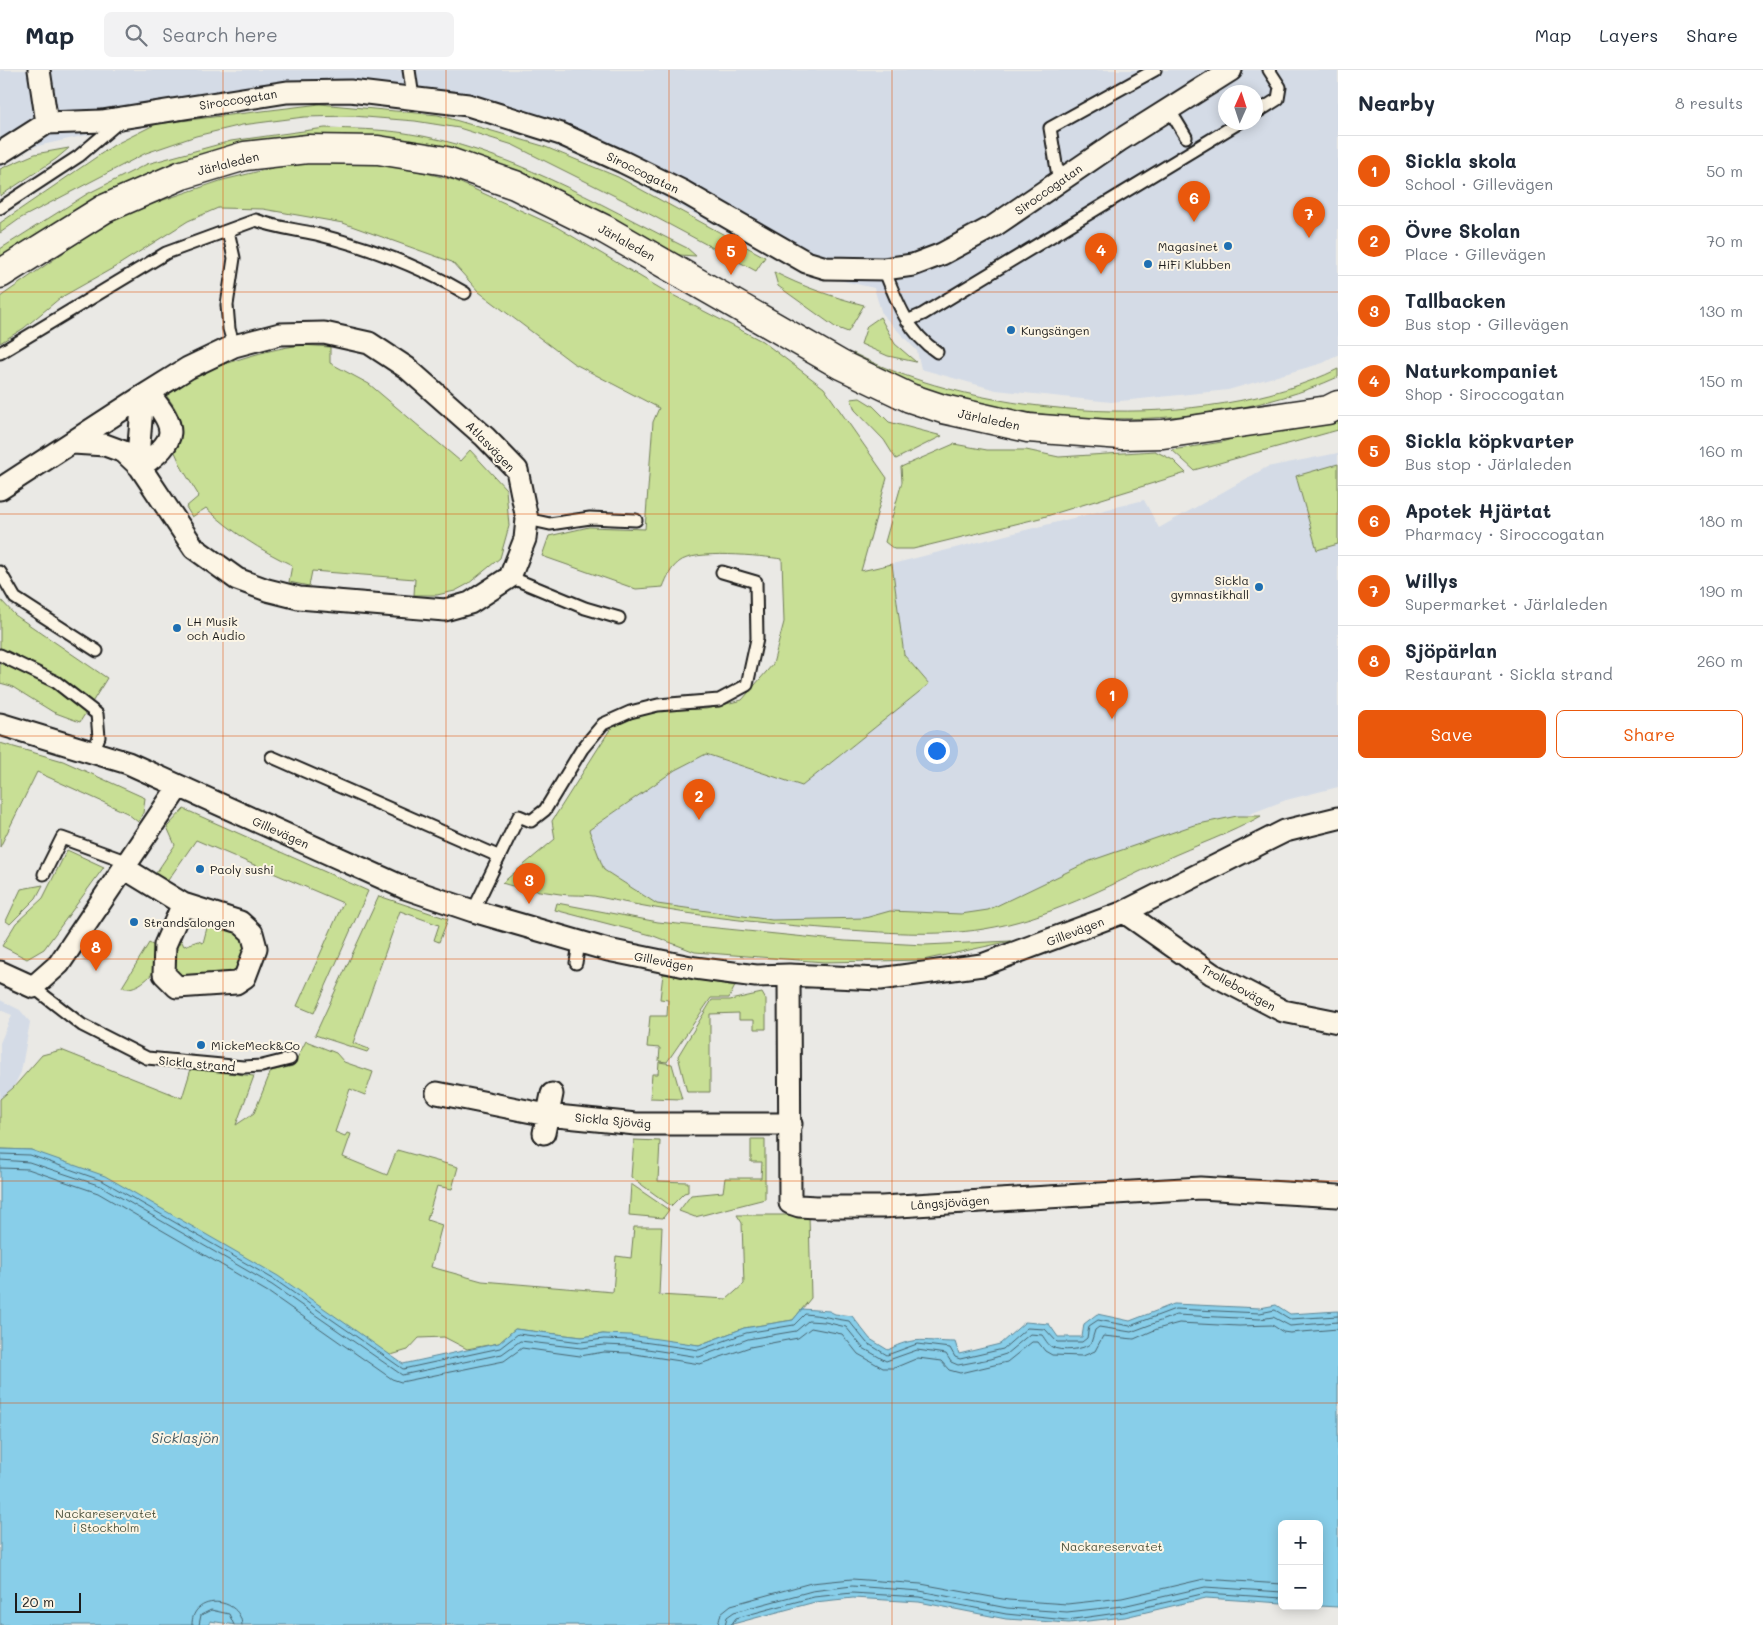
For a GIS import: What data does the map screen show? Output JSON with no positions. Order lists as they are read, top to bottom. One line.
{"streets":{"main road":["Järlaleden"],"street":["Siroccogatan","Atlasvägen","Gillevägen","Trollebovägen","Sickla strand","Sickla Sjöväg","Långsjövägen"]},"crossings":[["Gillevägen","Trollebovägen"],["Gillevägen","Långsjövägen"],["Sickla Sjöväg","Långsjövägen"]],"water":["Sicklasjön"],"parks":["Nackareservatet i Stockholm","Nackareservatet"],"places":["Magasinet","HiFi Klubben","Kungsängen","Sickla gymnastikhall","LH Musik och Audio","Paoly sushi","Strandsalongen","MickeMeck&Co"],"scale_bar":"20 m","north":"top","page":{"header":"Map","search":"Search here","nav":["Map","Layers","Share"],"heading":["Nearby","8 results"],"list":[{"mark":"1","name":"Sickla skola","note":"School · Gillevägen","value":"50 m"},{"mark":"2","name":"Övre Skolan","note":"Place · Gillevägen","value":"70 m"},{"mark":"3","name":"Tallbacken","note":"Bus stop · Gillevägen","value":"130 m"},{"mark":"4","name":"Naturkompaniet","note":"Shop · Siroccogatan","value":"150 m"},{"mark":"5","name":"Sickla köpkvarter","note":"Bus stop · Järlaleden","value":"160 m"},{"mark":"6","name":"Apotek Hjärtat","note":"Pharmacy · Siroccogatan","value":"180 m"},{"mark":"7","name":"Willys","note":"Supermarket · Järlaleden","value":"190 m"},{"mark":"8","name":"Sjöpärlan","note":"Restaurant · Sickla strand","value":"260 m"}],"pins":["6","7","4","5","1","2","3","8"],"buttons":["Save","Share"],"map_buttons":["+","−"],"scale":"20 m"}}
